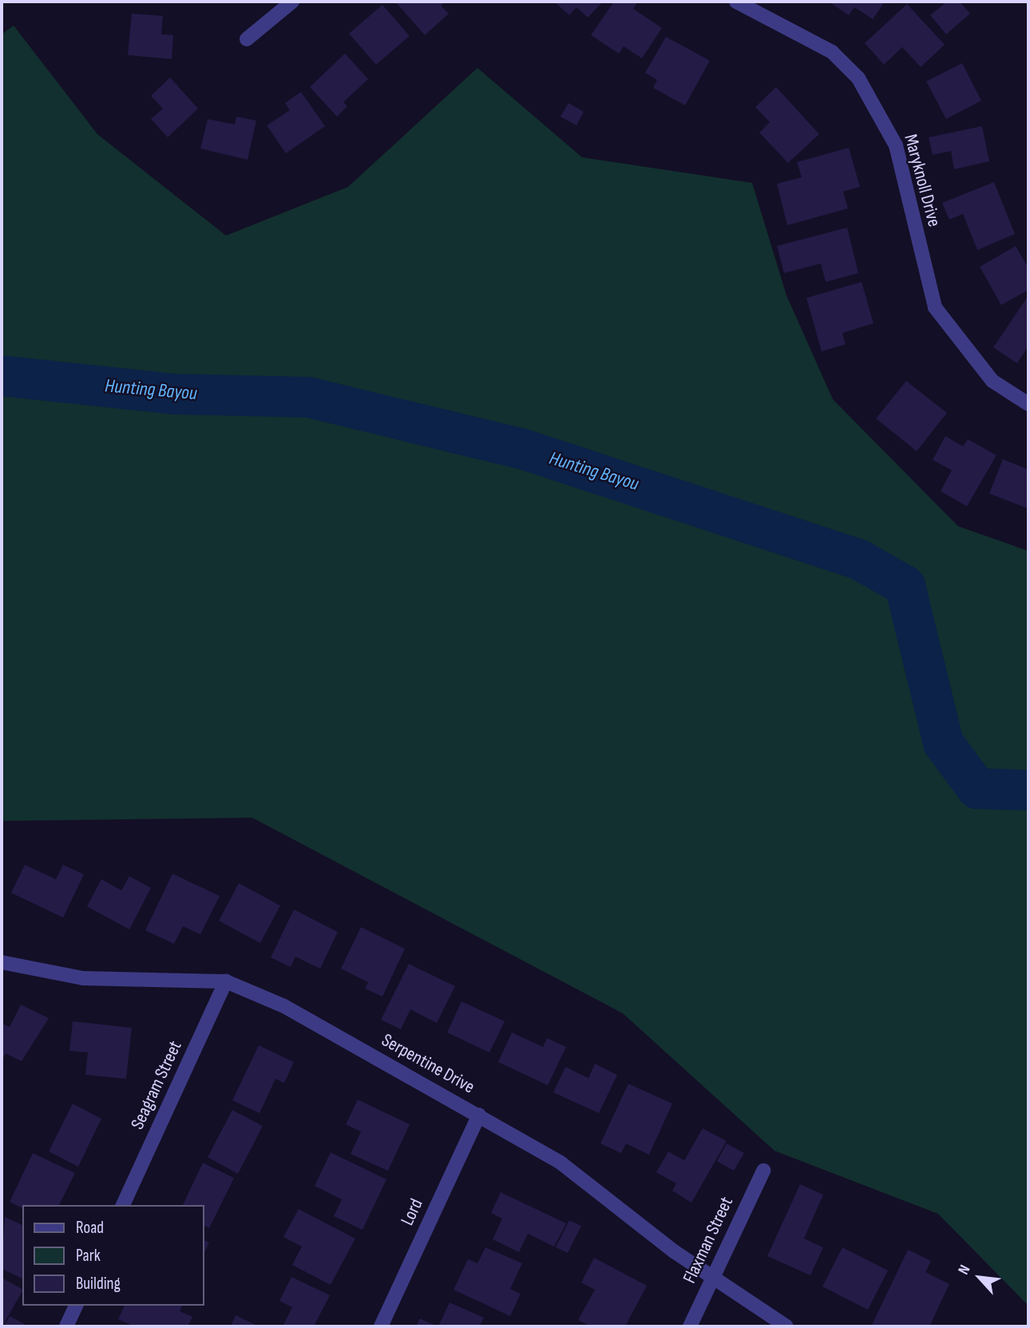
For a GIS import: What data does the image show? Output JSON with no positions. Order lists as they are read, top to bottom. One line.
{"streets":{"street":["Maryknoll Drive","Serpentine Drive","Seagram Street","Lord","Flaxman Street"]},"crossings":[["Serpentine Drive","Seagram Street"],["Serpentine Drive","Lord"],["Serpentine Drive","Flaxman Street"]],"water":["Hunting Bayou"],"legend":["Road","Park","Building"],"north":"top left"}
